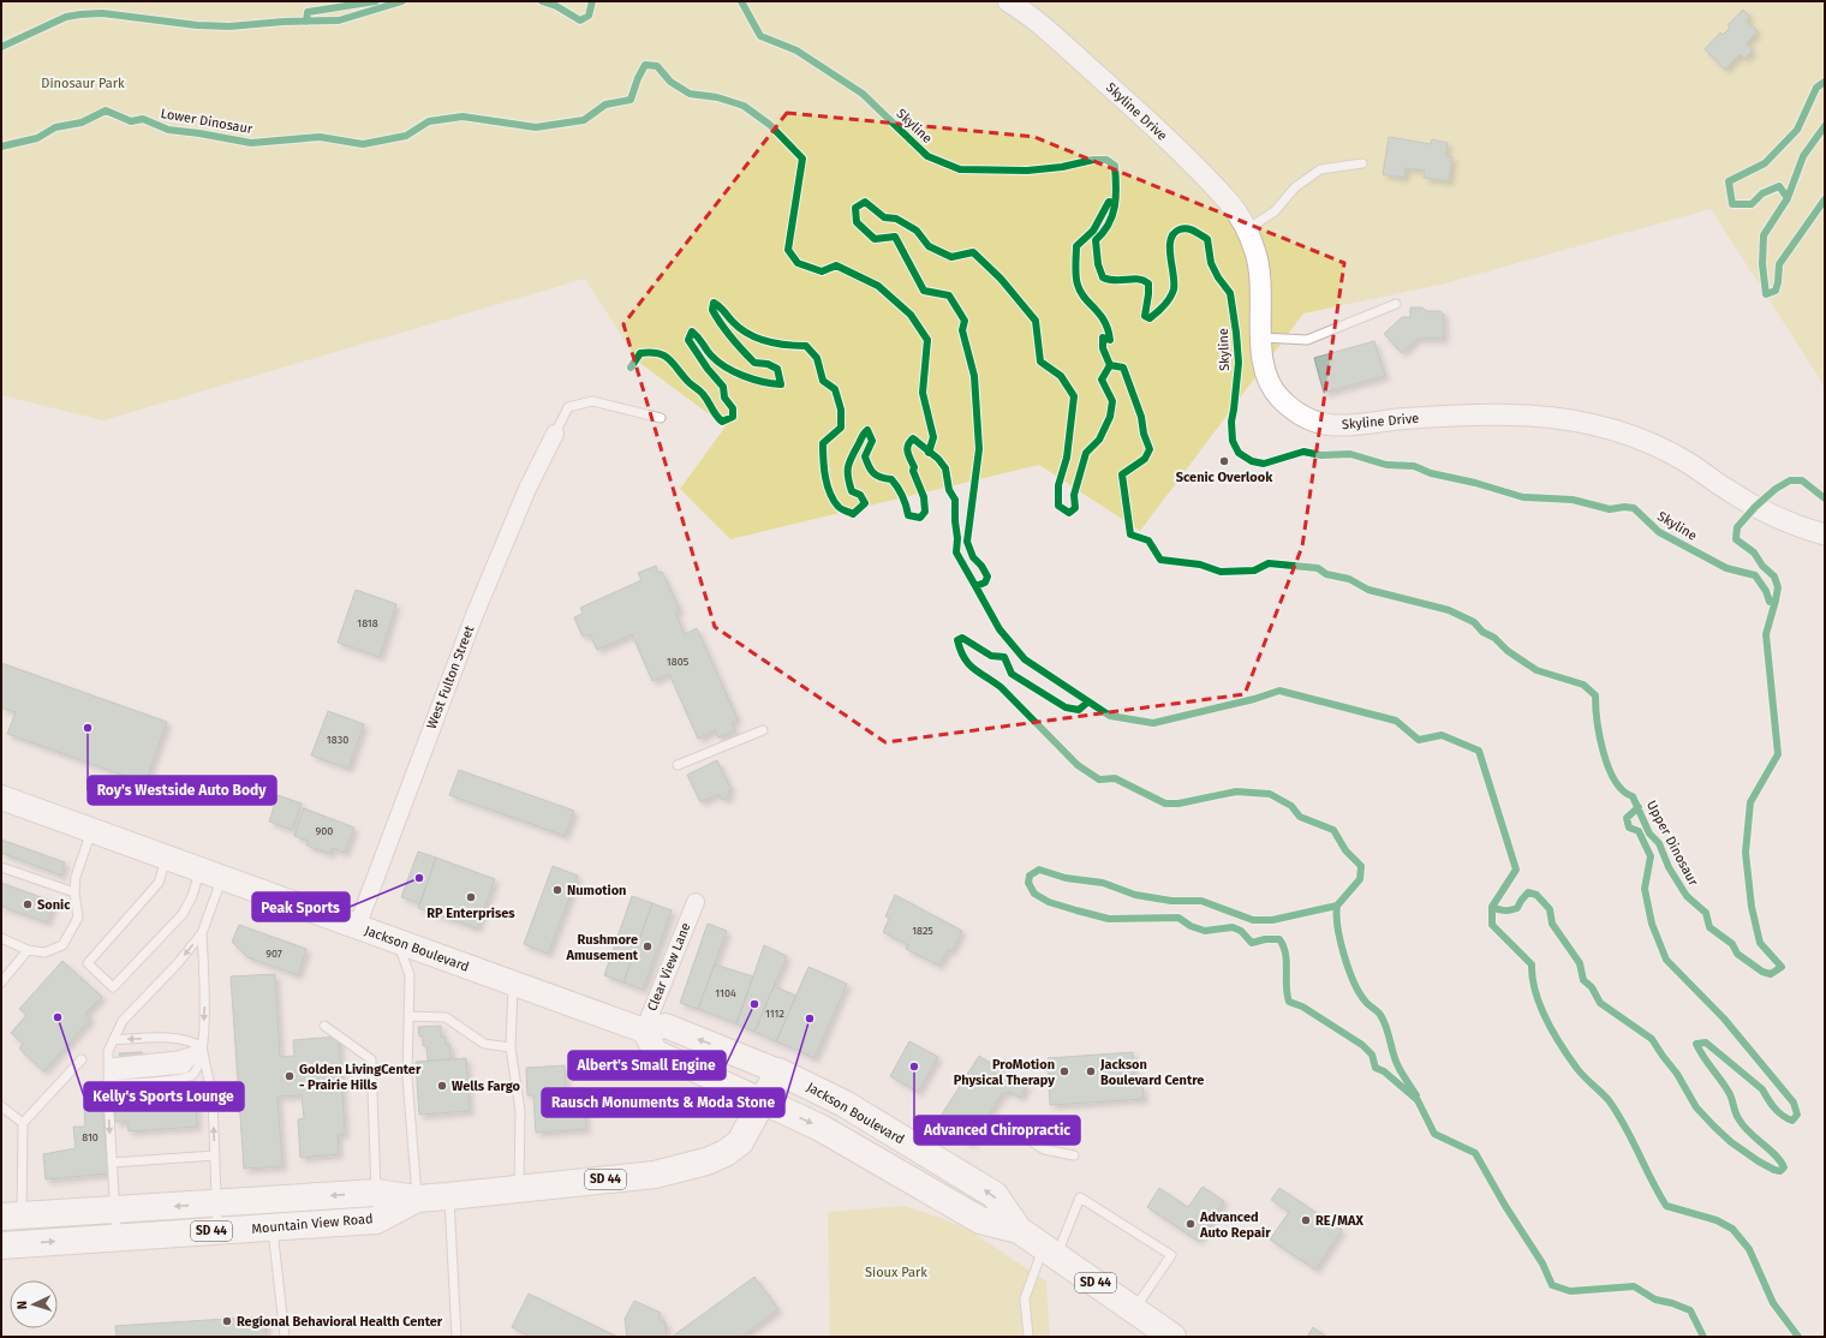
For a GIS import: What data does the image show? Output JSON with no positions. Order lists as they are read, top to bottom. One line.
{"streets":{"main road":["Jackson Boulevard","SD 44","Mountain View Road"],"street":["Skyline Drive","West Fulton Street","Clear View Lane"],"cycle path":["Lower Dinosaur","Skyline","Upper Dinosaur"]},"crossings":[["West Fulton Street","Jackson Boulevard"],["Jackson Boulevard","Clear View Lane"],["Jackson Boulevard","Mountain View Road"]],"parks":["Dinosaur Park","Sioux Park"],"places":["Scenic Overlook","Roy's Westside Auto Body","Peak Sports","Numotion","RP Enterprises","Sonic","Rushmore Amusement","Albert's Small Engine","Kelly's Sports Lounge","Rausch Monuments & Moda Stone","Advanced Chiropractic","ProMotion Physical Therapy","Jackson Boulevard Centre","Golden LivingCenter - Prairie Hills","Wells Fargo","RE/MAX","Advanced Auto Repair","Regional Behavioral Health Center"],"house_numbers":["1818","1805","1830","900","1825","907","1104","1112","810"],"north":"left"}
